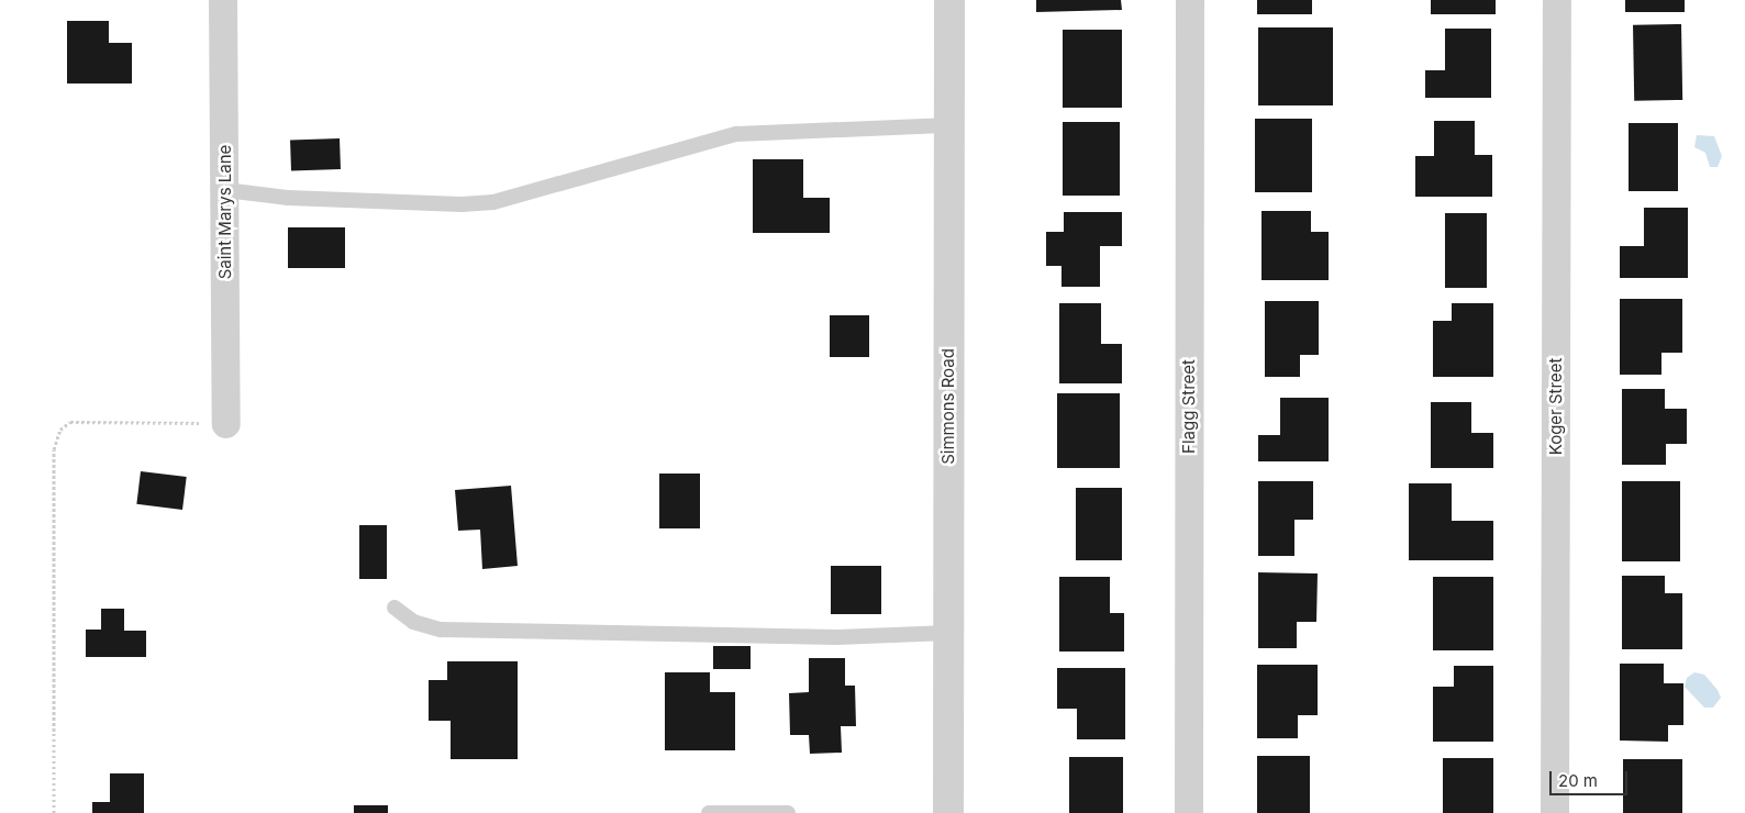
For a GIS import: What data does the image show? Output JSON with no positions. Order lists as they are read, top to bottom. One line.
{"streets":{"street":["Saint Marys Lane","Simmons Road","Flagg Street","Koger Street"]},"scale_bar":"20 m"}
